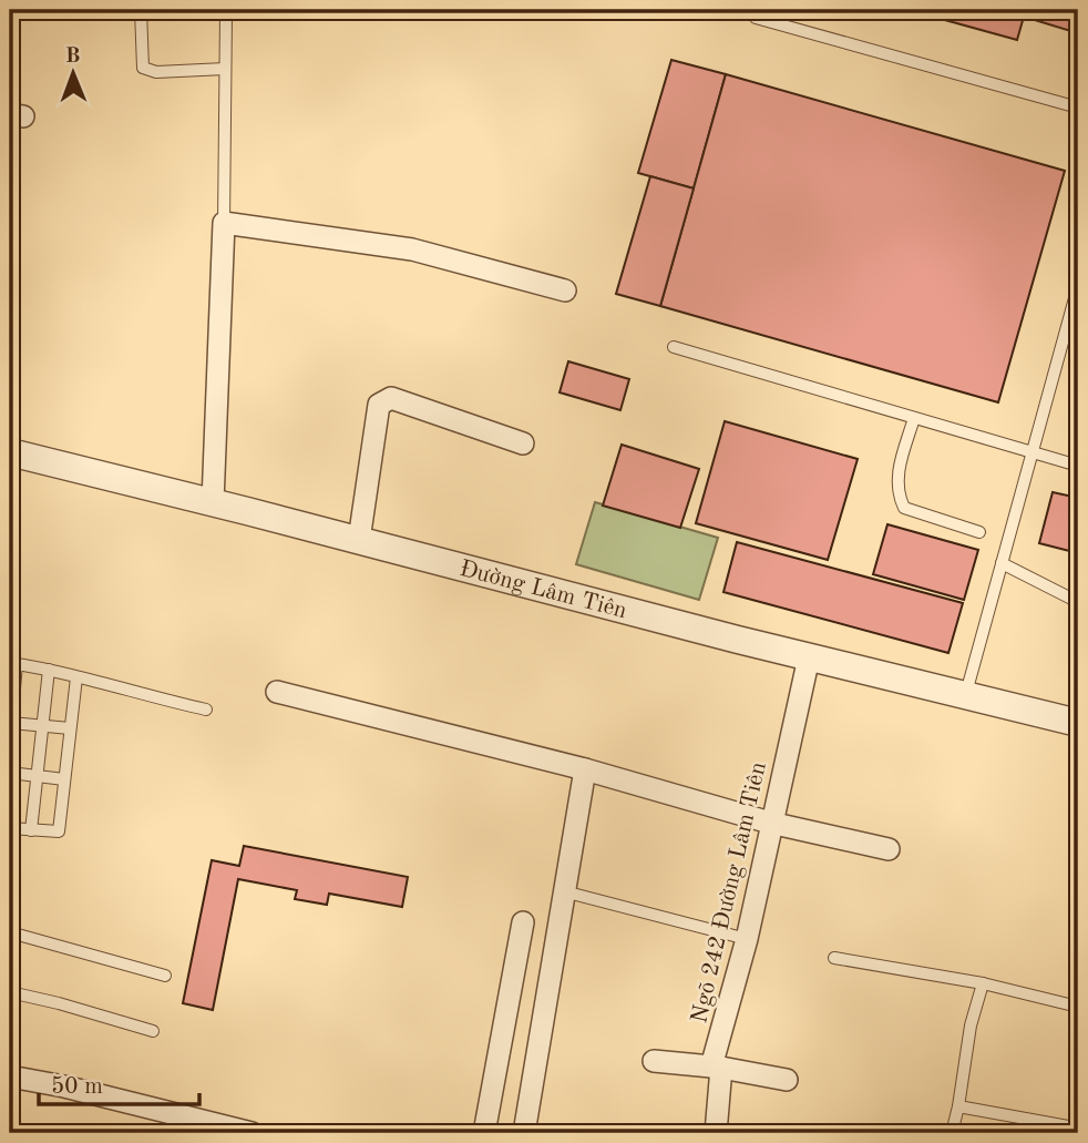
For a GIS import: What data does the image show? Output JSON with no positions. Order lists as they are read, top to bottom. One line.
{"streets":{"street":["Đường Lâm Tiên","Ngõ 242 Đường Lâm Tiên"]},"crossings":[["Đường Lâm Tiên","Ngõ 242 Đường Lâm Tiên"]],"scale_bar":"50 m","north":"top"}
